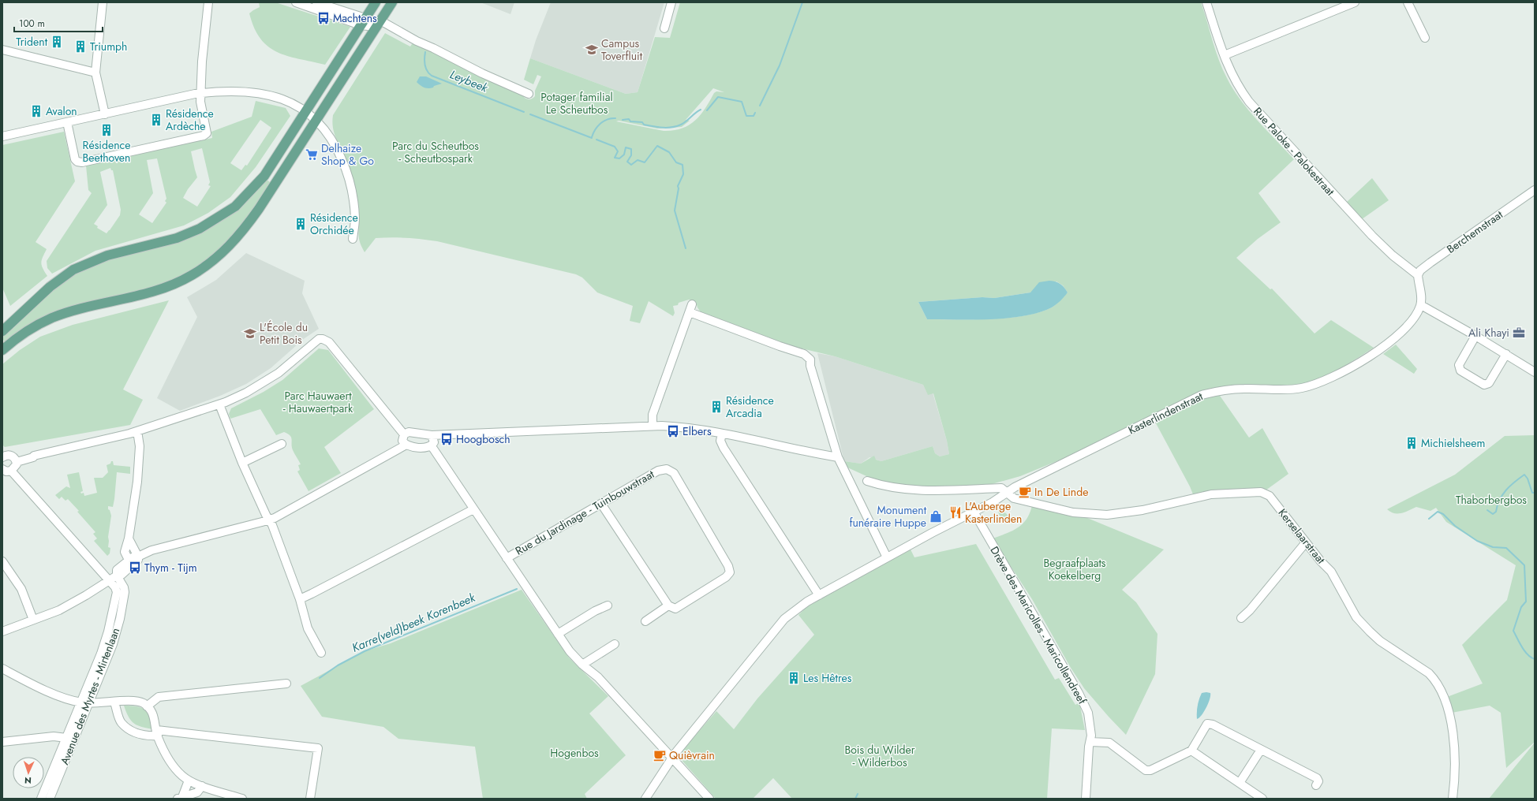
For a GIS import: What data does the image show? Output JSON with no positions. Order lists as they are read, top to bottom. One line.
{"streets":{"street":["Rue Paloke - Palokestraat","Berchemstraat","Kasterlindenstraat","Rue du Jardinage - Tuinbouwstraat","Kerselaarstraat","Drève des Maricolles - Maricollendreef","Avenue des Myrtes - Mirtenlaan"]},"crossings":[["Rue Paloke - Palokestraat","Berchemstraat"],["Kasterlindenstraat","Kerselaarstraat"],["Kasterlindenstraat","Drève des Maricolles - Maricollendreef"]],"water":["Leybeek","Karre(veld)beek Korenbeek"],"parks":["Potager familial Le Scheutbos","Parc du Scheutbos - Scheutbospark","Parc Hauwaert - Hauwaertpark","Thaborbergbos","Begraafplaats Koekelberg","Bois du Wilder - Wilderbos","Hogenbos"],"places":{"bus stop":["Machtens","Elbers","Hoogbosch","Thym - Tijm"],"building":["Trident","Triumph","Avalon","Résidence Ardèche","Résidence Beethoven","Résidence Orchidée","Résidence Arcadia","Michielsheem","Les Hêtres"],"school or university":["Campus Toverfluit","L'École du Petit Bois"],"supermarket":["Delhaize Shop & Go"],"office":["Ali Khayi"],"cafe":["In De Linde","Quièvrain"],"restaurant":["L'Auberge Kasterlinden"],"shop":["Monument funéraire Huppe"]},"scale_bar":"100 m","north":"bottom"}
